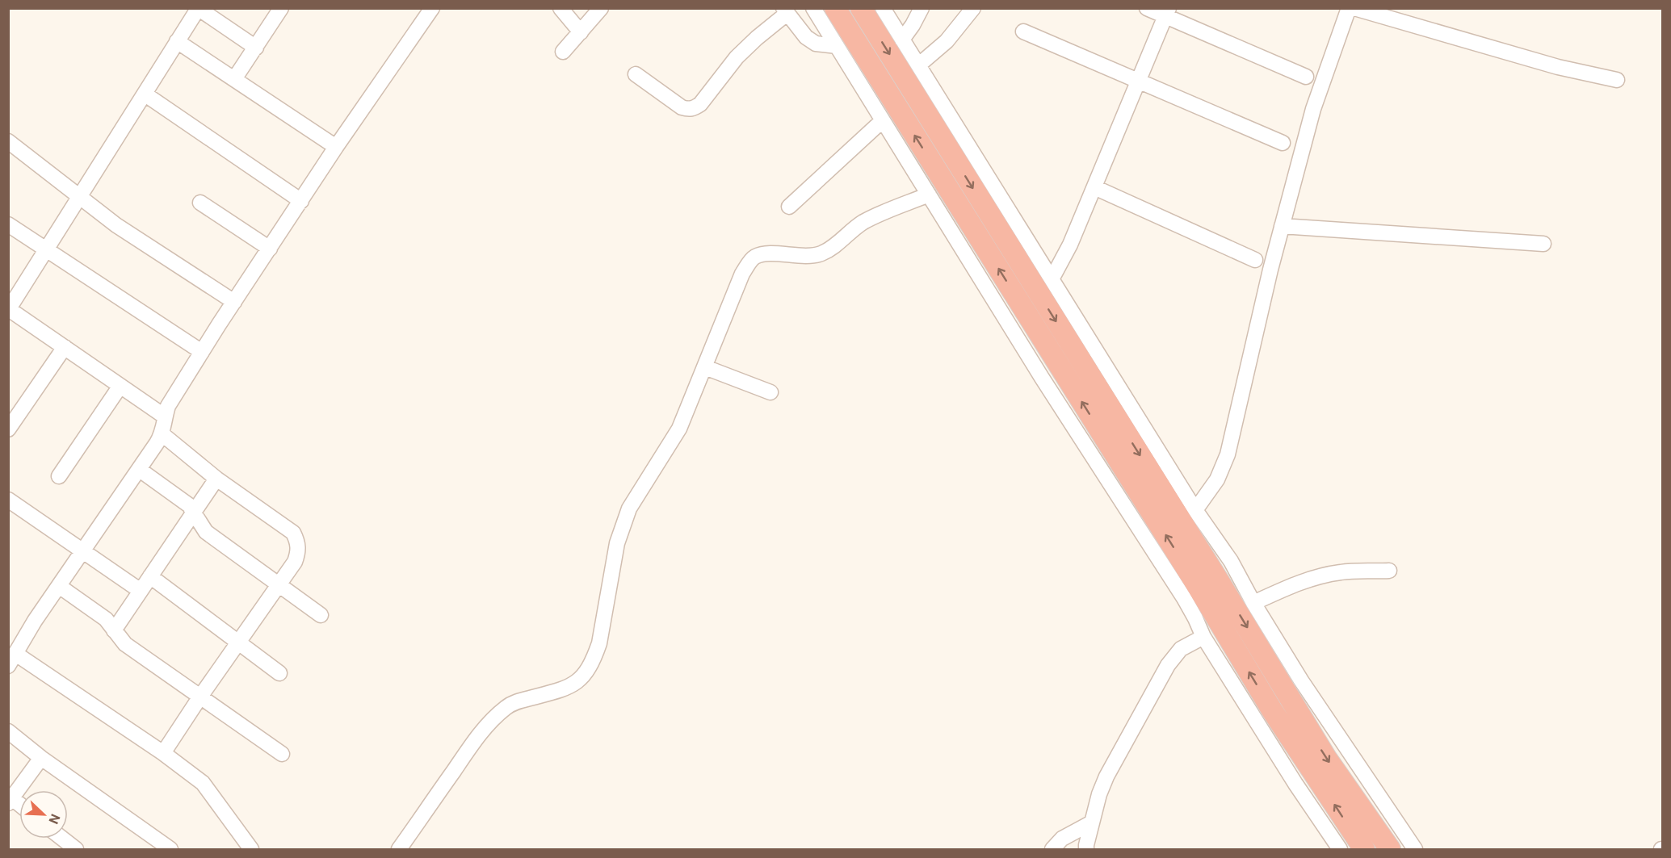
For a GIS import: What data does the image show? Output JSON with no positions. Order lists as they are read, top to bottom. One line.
{"north":"bottom right"}
